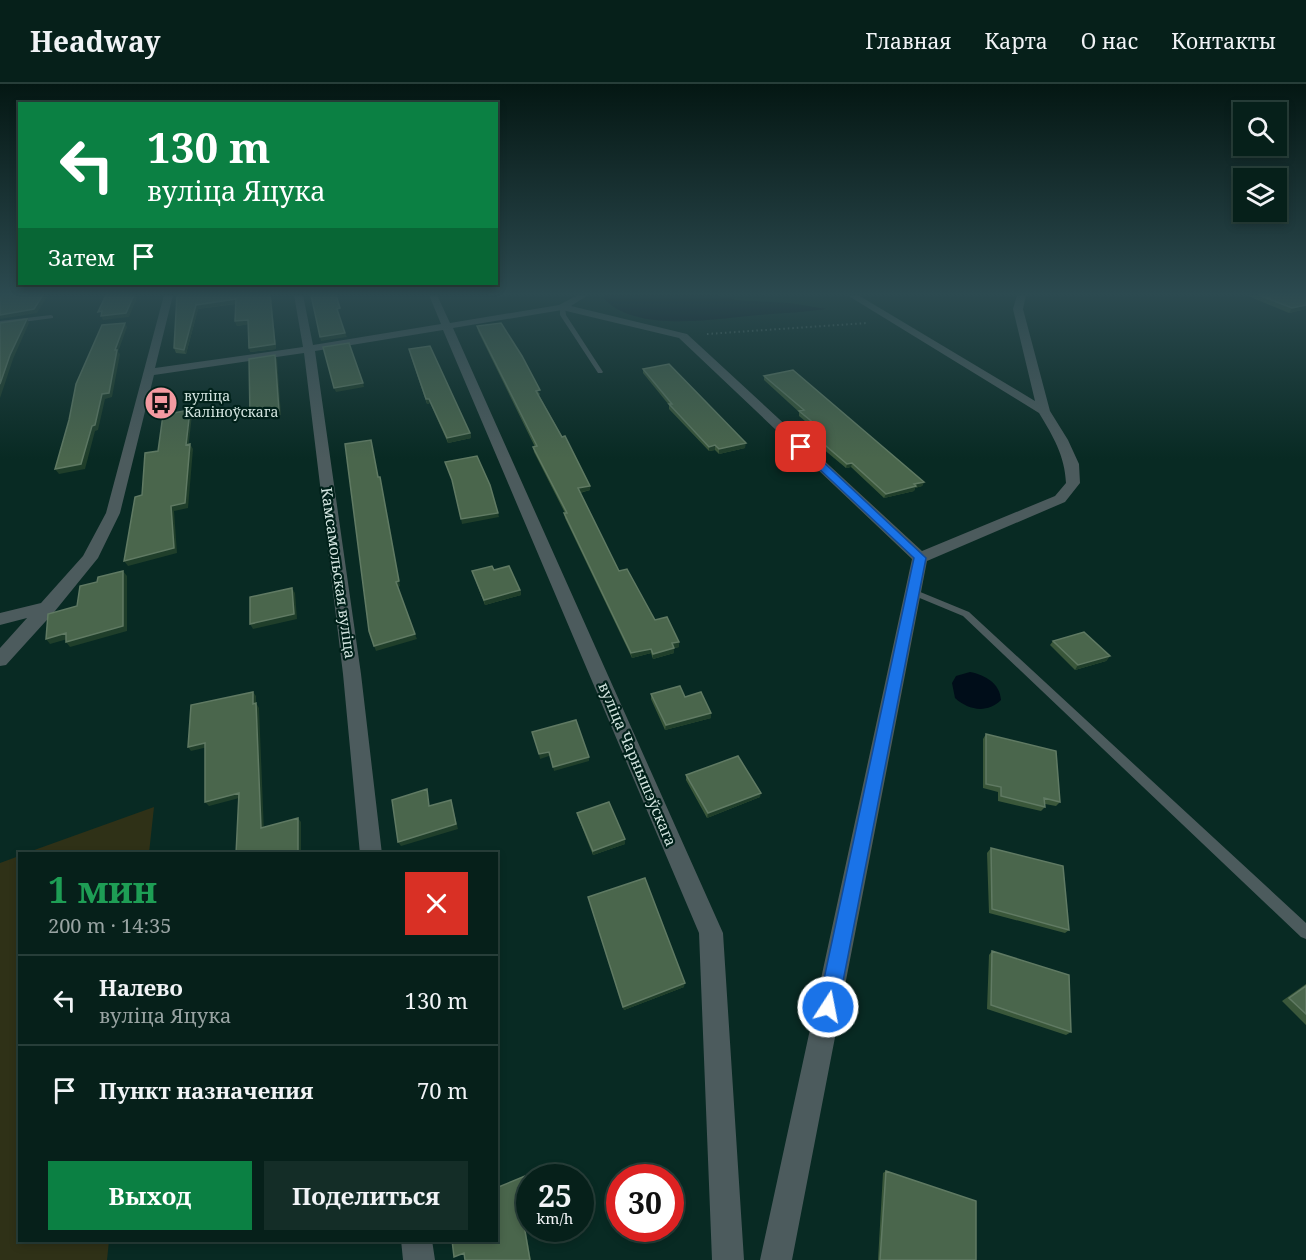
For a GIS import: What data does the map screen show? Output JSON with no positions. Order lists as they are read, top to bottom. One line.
{"streets":{"street":["Камсамольская вуліца","вуліца Чарнышэўскага"]},"places":{"bus stop":["вуліца Каліноўскага"]},"page":{"header":"Headway","nav":["Главная","Карта","О нас","Контакты"],"turn":["130 m","вуліца Яцука"],"then":"Затем","heading":["1 мин","200 m · 14:35"],"list":[{"name":"Налево","note":"вуліца Яцука","value":"130 m"},{"name":"Пункт назначения","value":"70 m"}],"buttons":["Выход","Поделиться"],"speed":"25 km/h","limit":"30"}}
